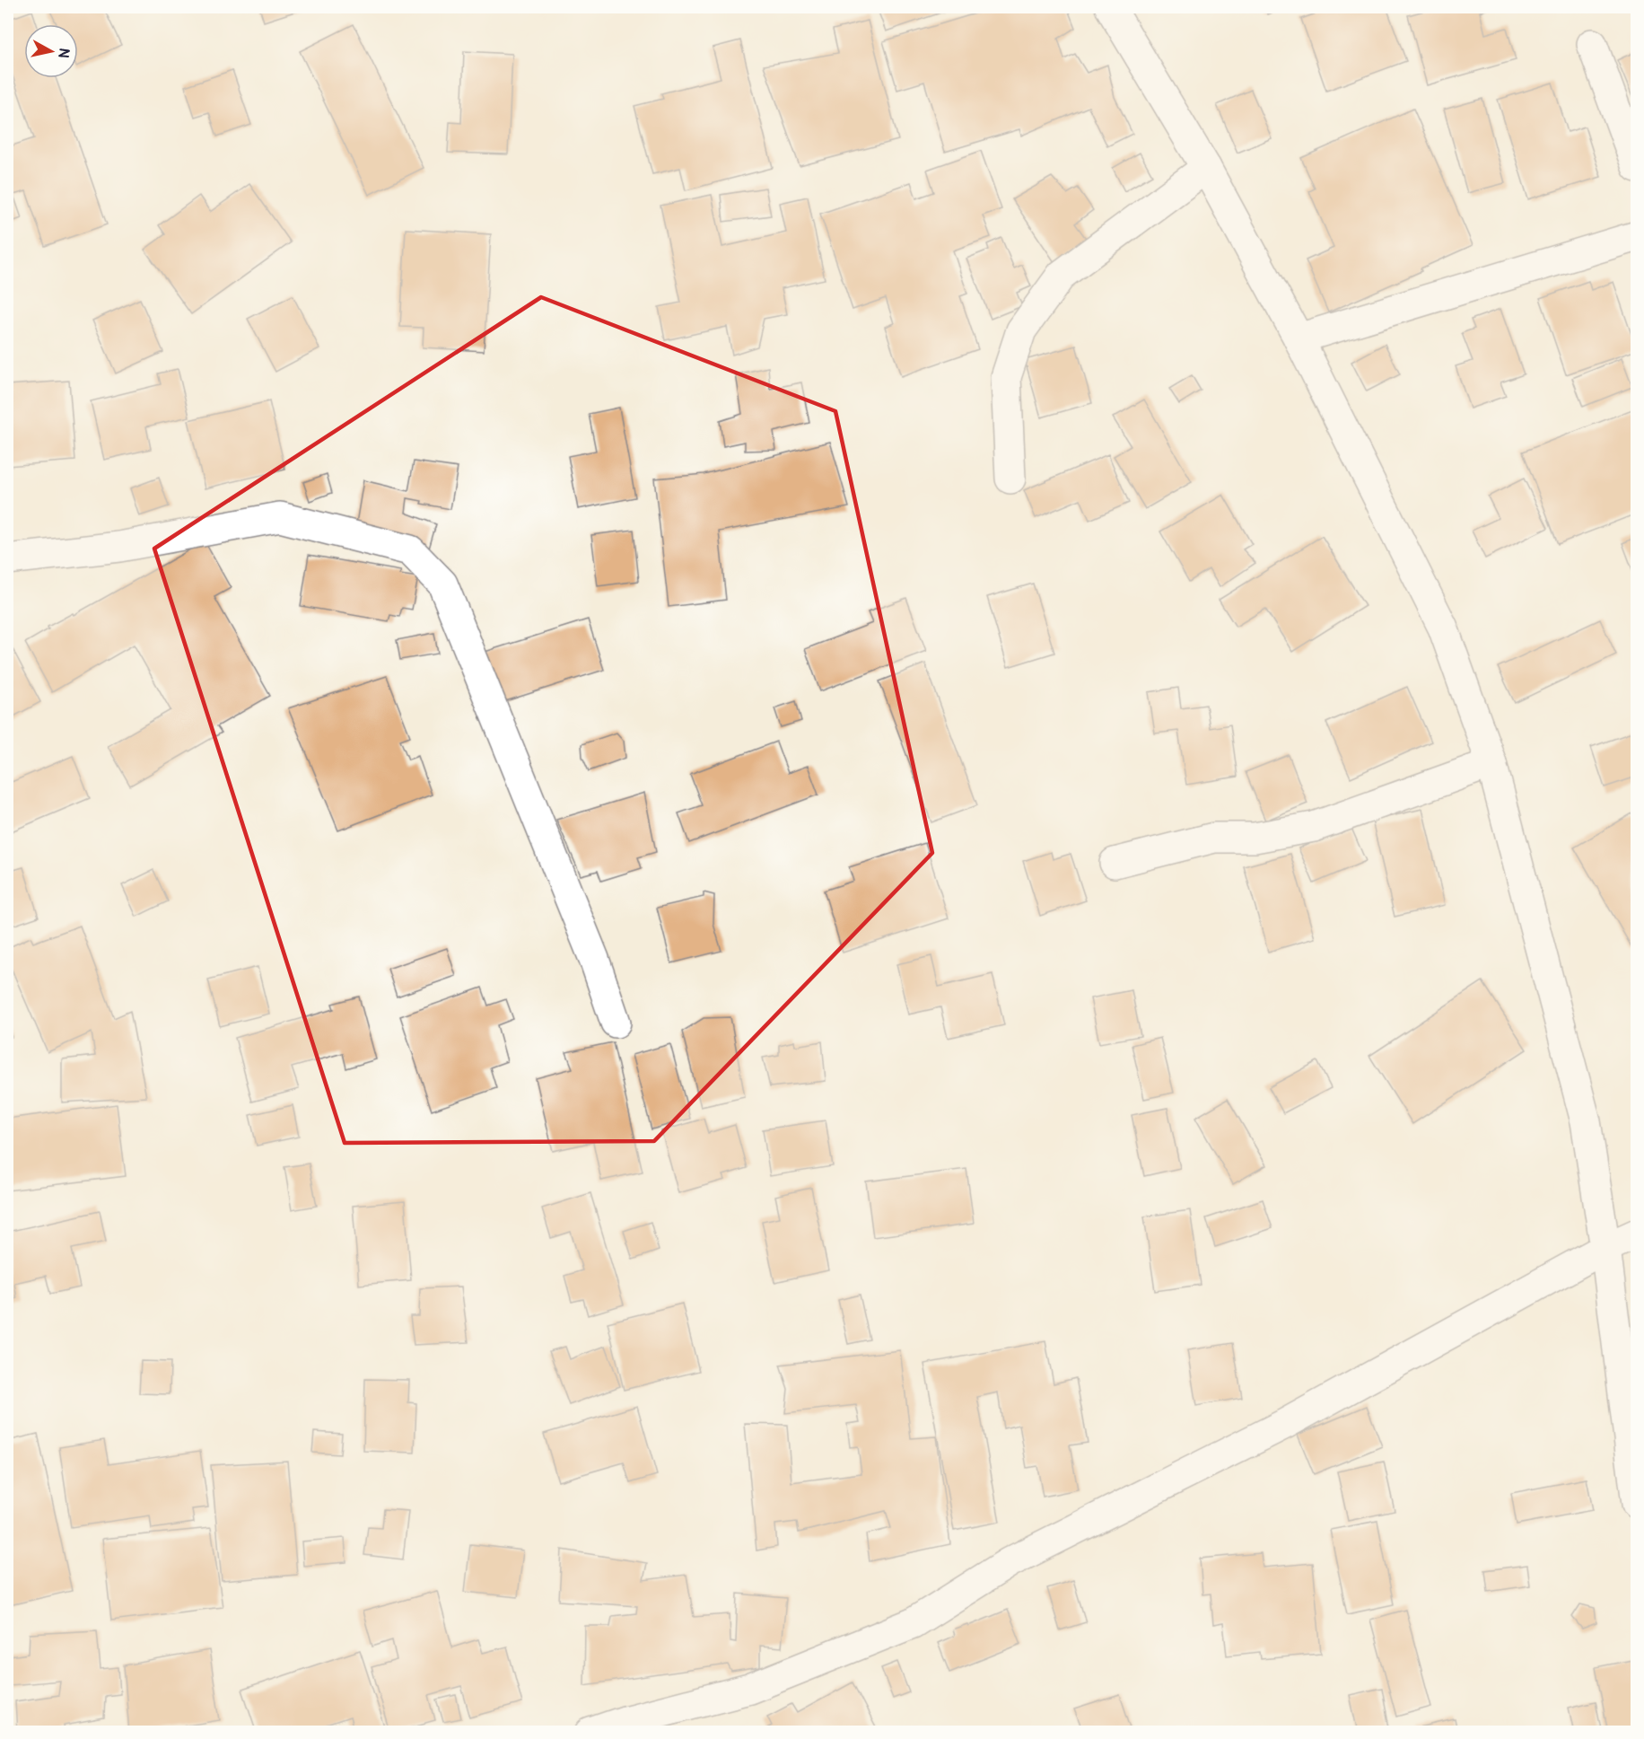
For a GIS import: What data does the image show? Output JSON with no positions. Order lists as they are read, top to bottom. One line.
{"north":"right"}
